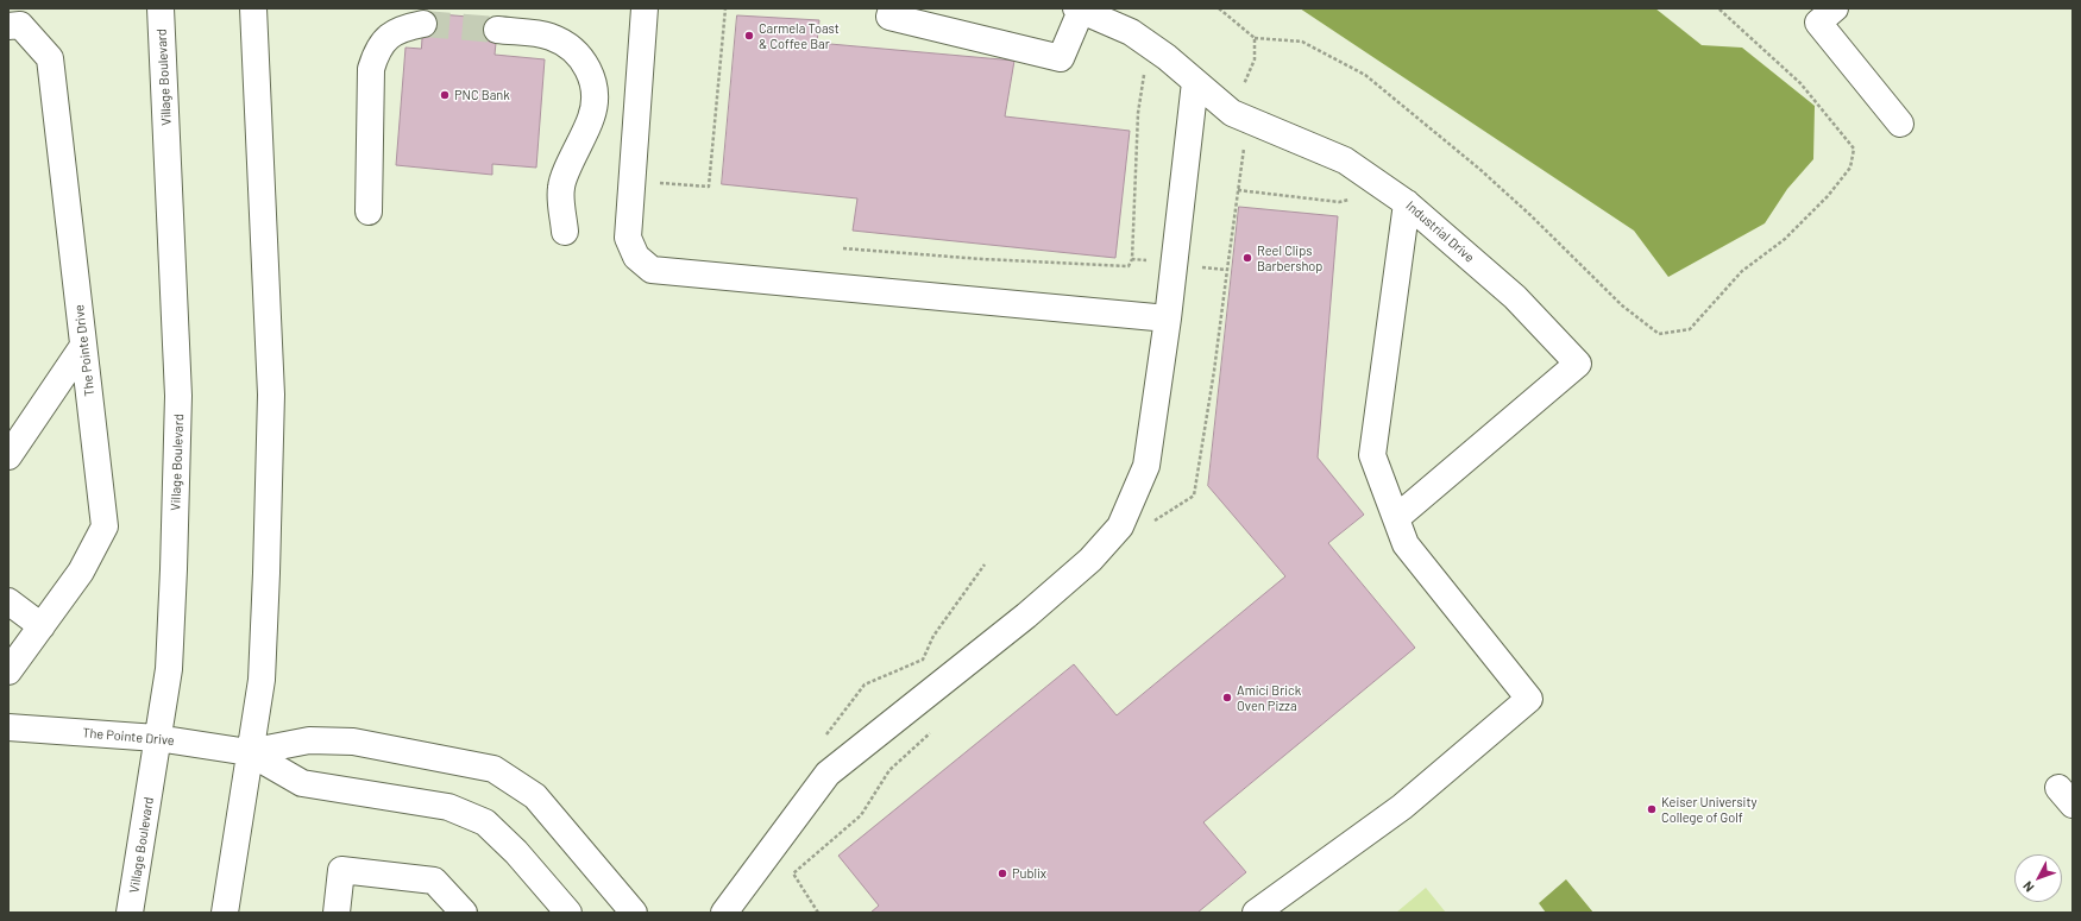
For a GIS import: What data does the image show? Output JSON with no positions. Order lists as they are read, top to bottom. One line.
{"streets":{"street":["Village Boulevard","Industrial Drive","The Pointe Drive"]},"crossings":[["Village Boulevard","The Pointe Drive"]],"places":["Carmela Toast & Coffee Bar","PNC Bank","Reel Clips Barbershop","Amici Brick Oven Pizza","Keiser University College of Golf","Publix"],"north":"bottom left"}
